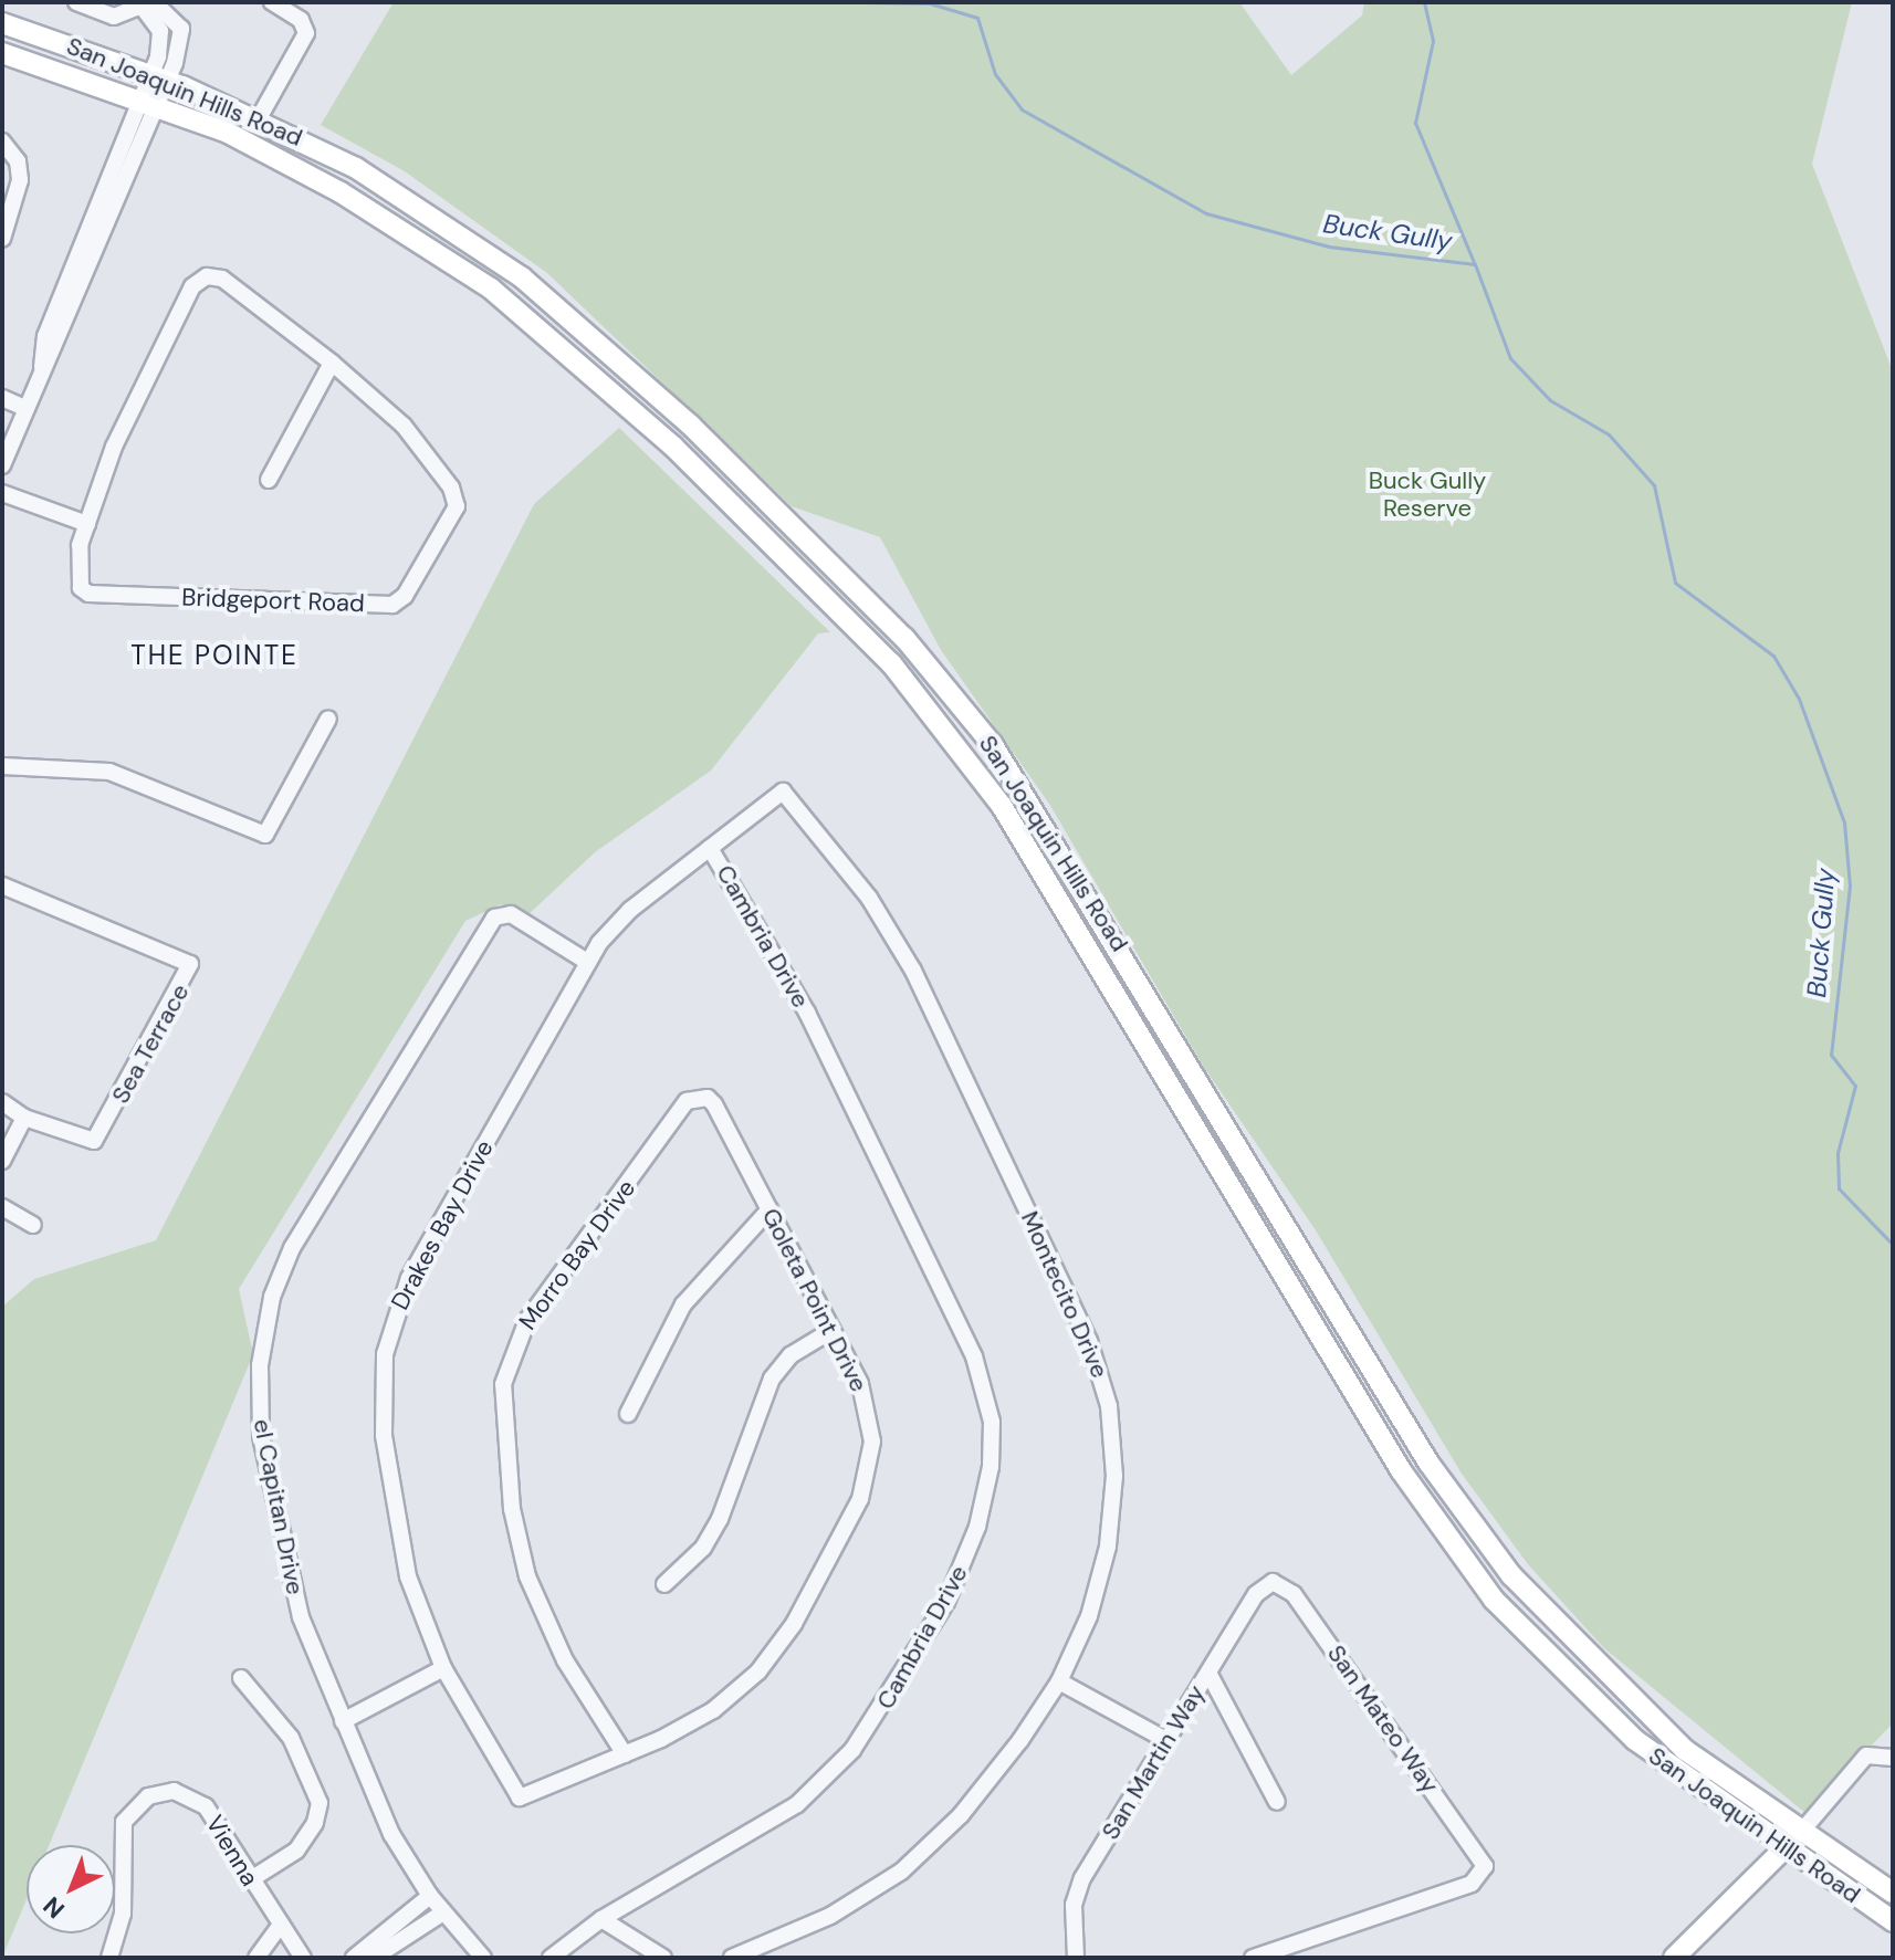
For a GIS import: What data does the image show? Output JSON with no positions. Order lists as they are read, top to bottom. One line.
{"streets":{"main road":["San Joaquin Hills Road"],"street":["Bridgeport Road","Cambria Drive","Sea Terrace","Drakes Bay Drive","Morro Bay Drive","Montecito Drive","Goleta Point Drive","el Capitan Drive","San Mateo Way","San Martin Way","Vienna"]},"crossings":[["Cambria Drive","Drakes Bay Drive"],["Drakes Bay Drive","Montecito Drive"],["Drakes Bay Drive","Goleta Point Drive"],["Drakes Bay Drive","el Capitan Drive"],["Morro Bay Drive","Goleta Point Drive"],["San Mateo Way","San Martin Way"]],"districts":["THE POINTE"],"water":["Buck Gully"],"parks":["Buck Gully Reserve"],"north":"bottom left"}
